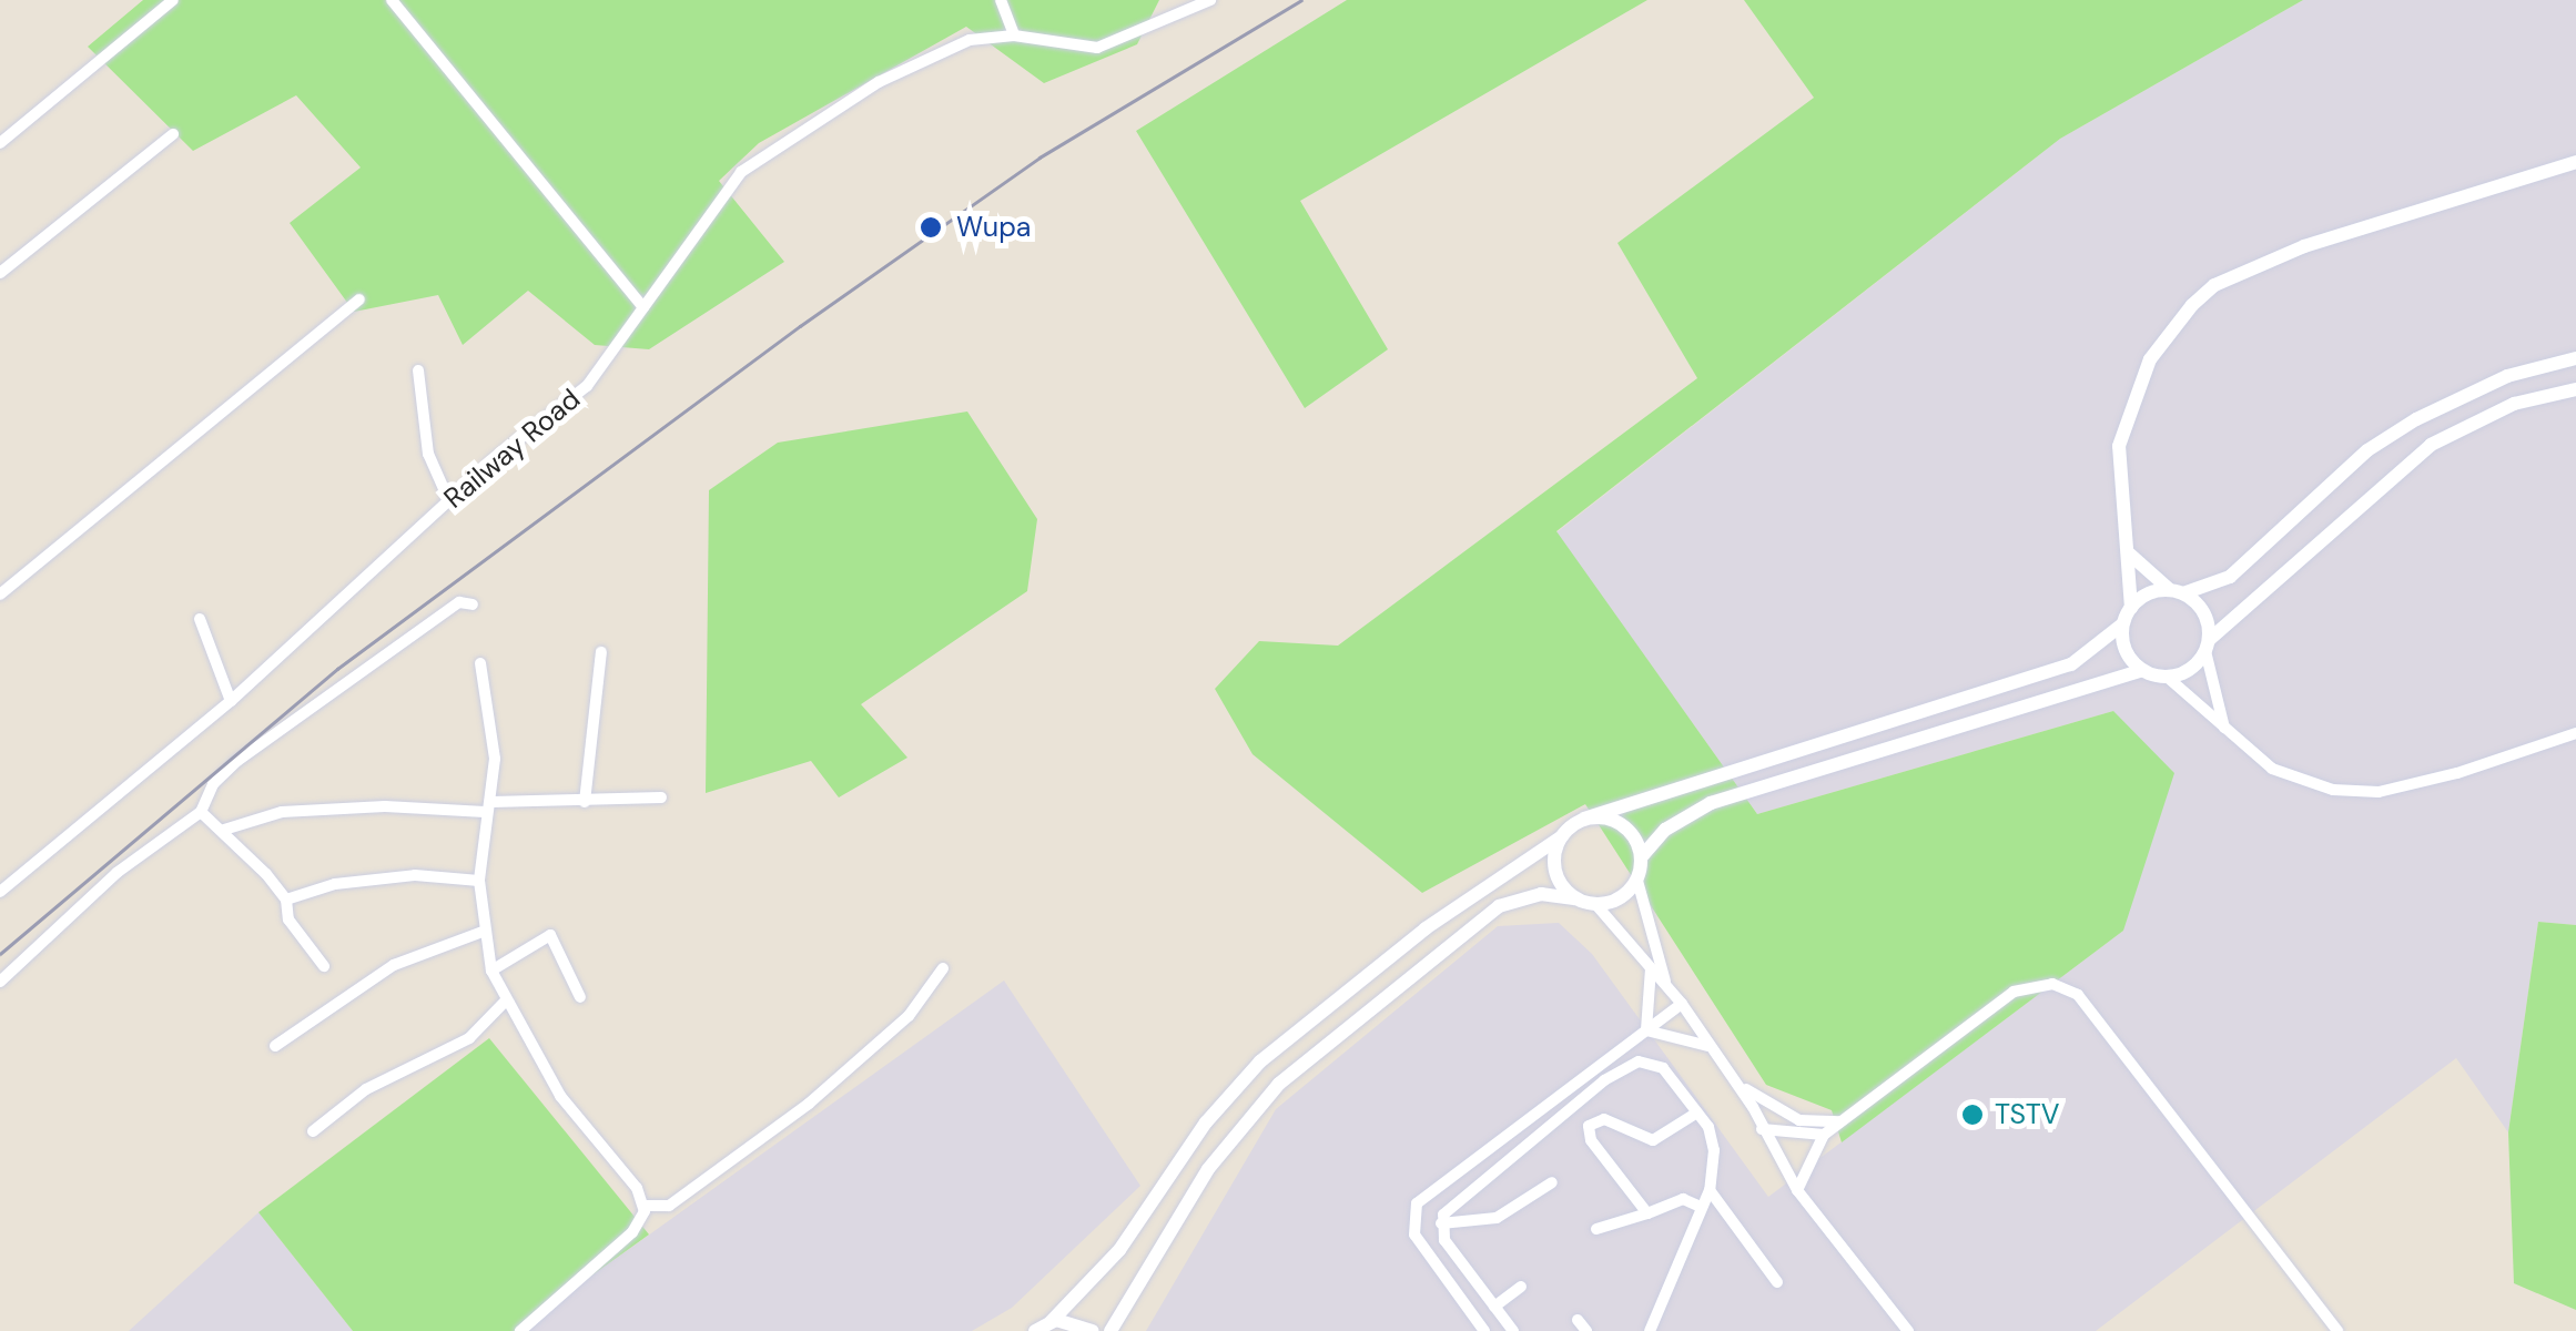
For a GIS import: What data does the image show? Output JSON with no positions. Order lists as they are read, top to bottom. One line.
{"streets":{"street":["Railway Road"]},"places":["Wupa","TSTV"]}
